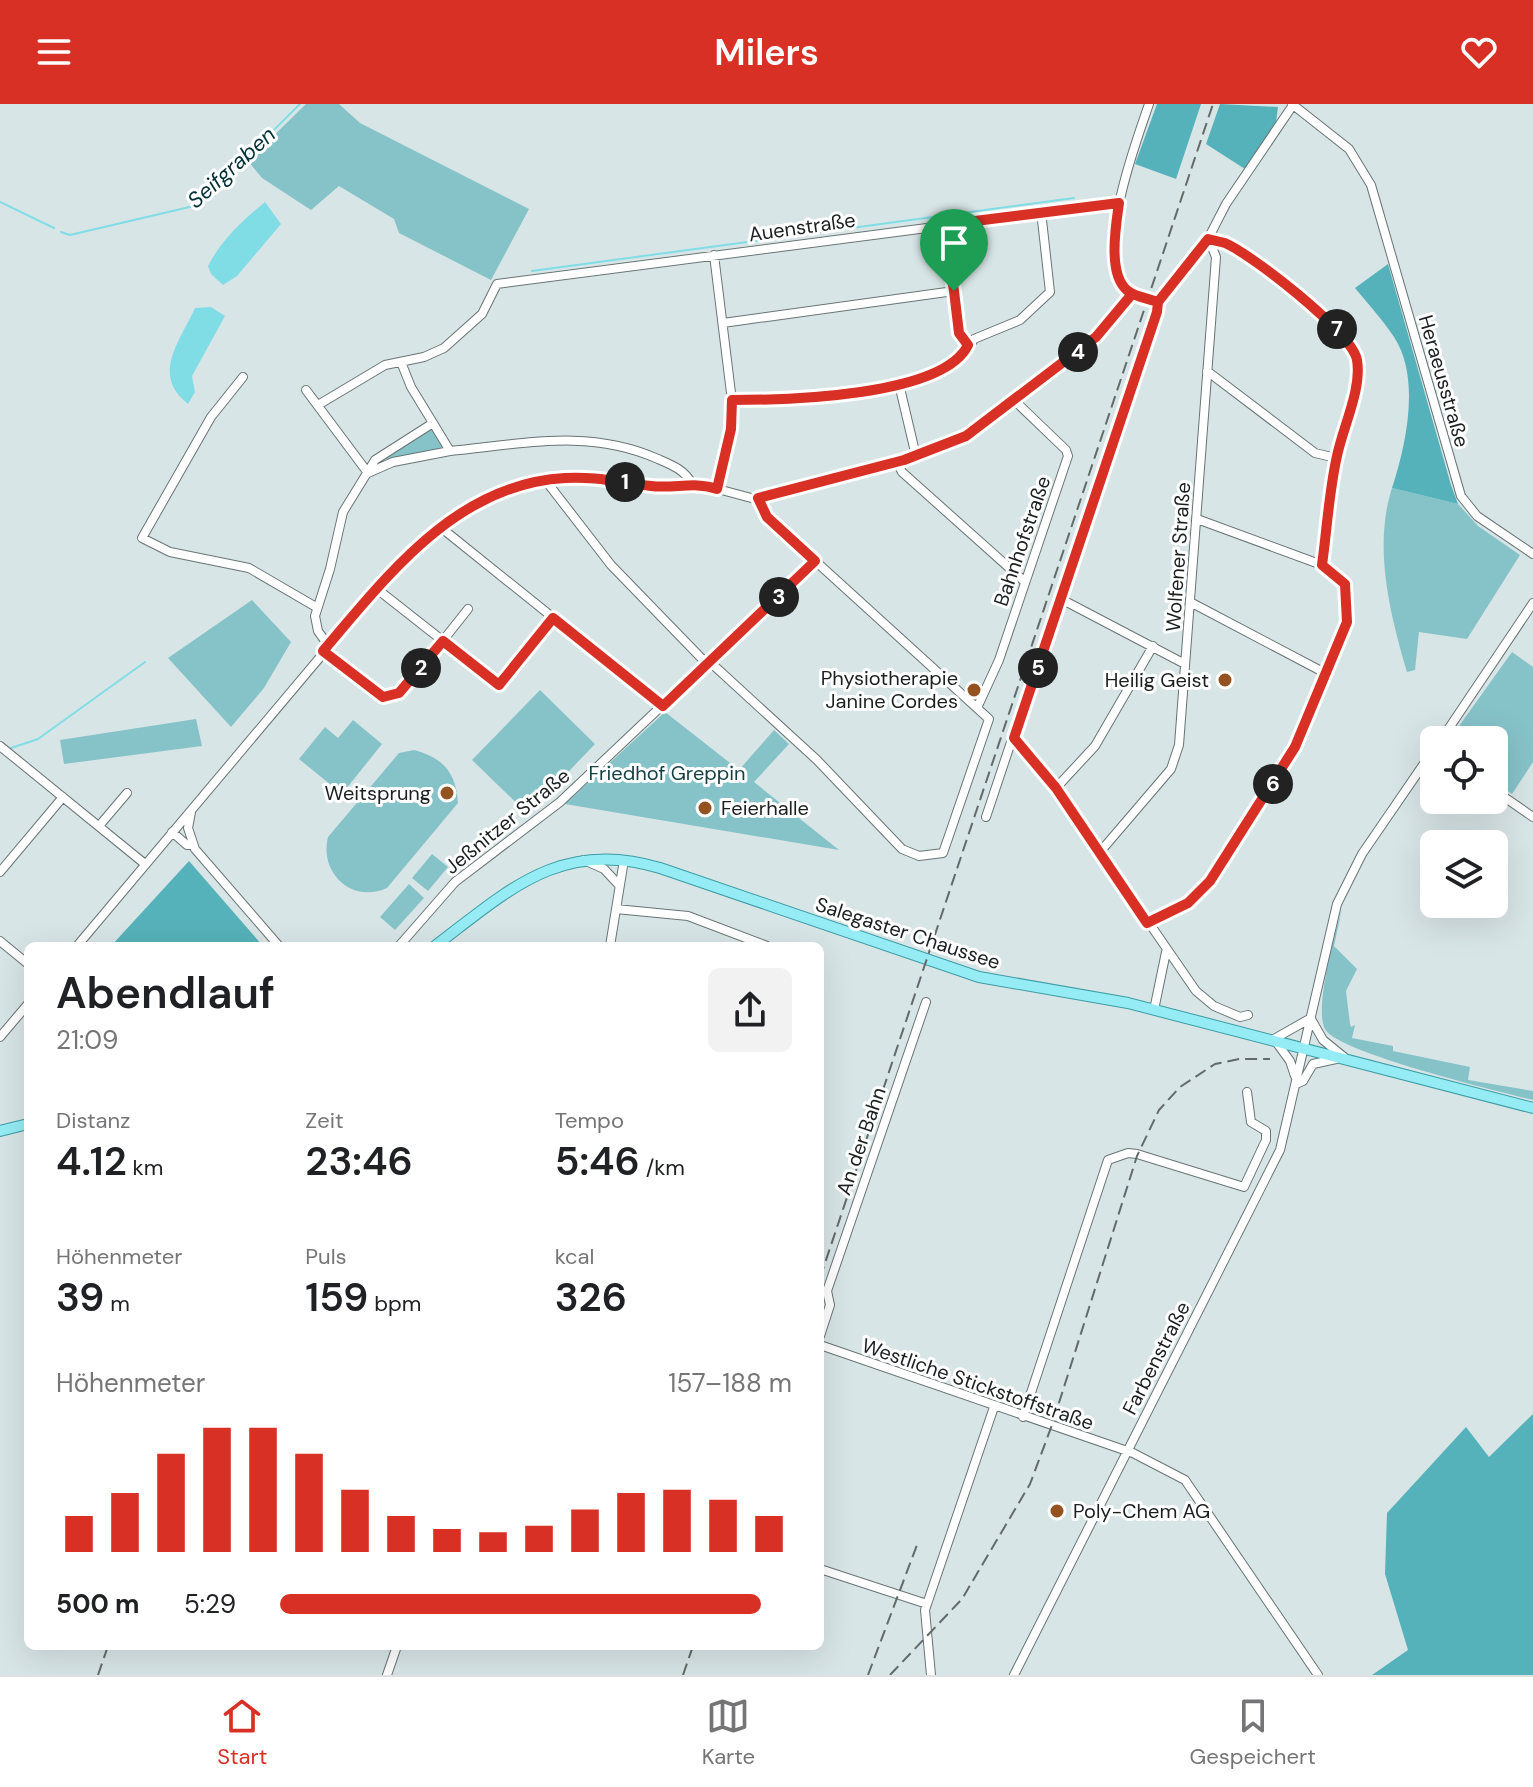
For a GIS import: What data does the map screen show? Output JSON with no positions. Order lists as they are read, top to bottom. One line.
{"streets":{"main road":["Salegaster Chaussee"],"street":["Auenstraße","Heraeusstraße","Bahnhofstraße","Wolfener Straße","Jeßnitzer Straße","An der Bahn","Farbenstraße","Westliche Stickstoffstraße"]},"crossings":[["Salegaster Chaussee","Farbenstraße"],["Farbenstraße","Westliche Stickstoffstraße"]],"water":["Seifgraben"],"parks":["Friedhof Greppin"],"places":["Heilig Geist","Physiotherapie Janine Cordes","Weitsprung","Feierhalle","Poly-Chem AG"],"page":{"header":"Milers","pins":["7","4","1","3","2","5","6"],"heading":["Abendlauf","21:09"],"stats":[["Distanz","4.12 km"],["Zeit","23:46"],["Tempo","5:46 /km"],["Höhenmeter","39 m"],["Puls","159 bpm"],["kcal","326"]],"chart":["Höhenmeter","157–188 m"],"list":[{"name":"500 m","note":"5:29"}],"tabs":["Start","Karte","Gespeichert"]}}
